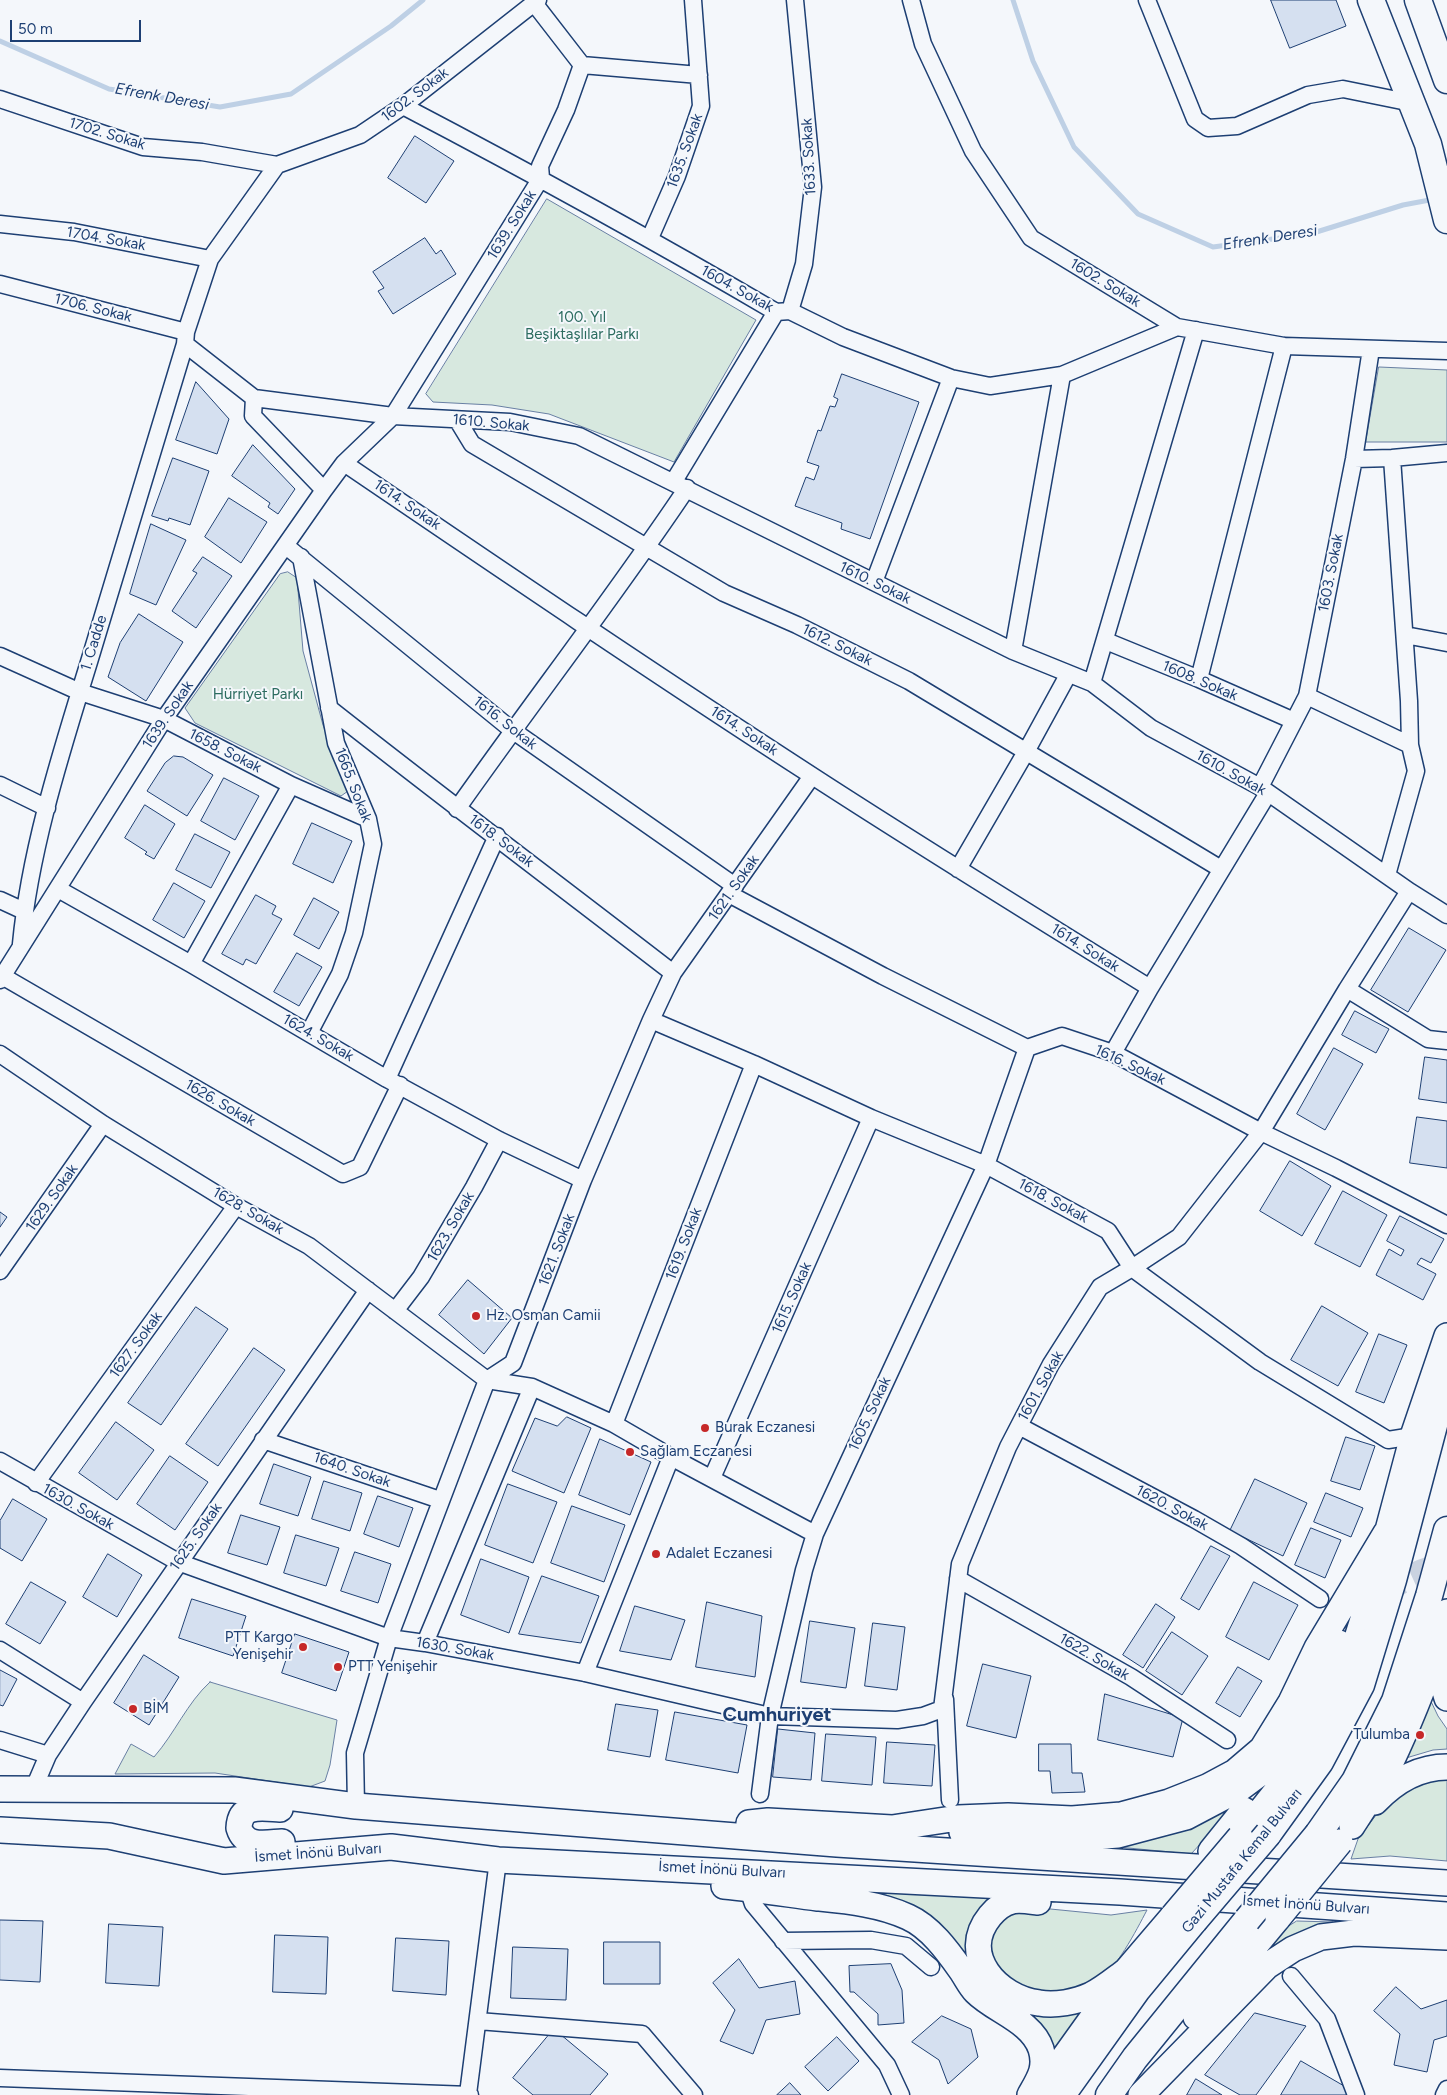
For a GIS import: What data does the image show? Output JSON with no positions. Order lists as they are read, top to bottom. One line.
{"streets":{"highway":["Gazi Mustafa Kemal Bulvarı"],"main road":["İsmet İnönü Bulvarı"],"street":["1602. Sokak","1702. Sokak","1635. Sokak","1633. Sokak","1639. Sokak","1704. Sokak","1604. Sokak","1706. Sokak","1610. Sokak","1614. Sokak","1603. Sokak","1. Cadde","1612. Sokak","1608. Sokak","1616. Sokak","1658. Sokak","1665. Sokak","1618. Sokak","1621. Sokak","1624. Sokak","1626. Sokak","1629. Sokak","1628. Sokak","1623. Sokak","1619. Sokak","1615. Sokak","1627. Sokak","1601. Sokak","1605. Sokak","1640. Sokak","1630. Sokak","1620. Sokak","1625. Sokak","1622. Sokak"]},"crossings":[["1602. Sokak","1702. Sokak"],["1602. Sokak","1604. Sokak"],["1602. Sokak","1603. Sokak"],["1602. Sokak","1. Cadde"],["1702. Sokak","1. Cadde"],["1635. Sokak","1604. Sokak"],["1633. Sokak","1604. Sokak"],["1633. Sokak","1610. Sokak"],["1633. Sokak","1614. Sokak"],["1633. Sokak","1612. Sokak"],["1633. Sokak","1616. Sokak"],["1633. Sokak","1618. Sokak"],["1639. Sokak","1604. Sokak"],["1639. Sokak","1610. Sokak"],["1639. Sokak","1614. Sokak"],["1639. Sokak","1. Cadde"],["1639. Sokak","1616. Sokak"],["1639. Sokak","1658. Sokak"],["1639. Sokak","1624. Sokak"],["1704. Sokak","1. Cadde"],["1706. Sokak","1. Cadde"],["1610. Sokak","1603. Sokak"],["1610. Sokak","1612. Sokak"],["1610. Sokak","1601. Sokak"],["1614. Sokak","1603. Sokak"],["1614. Sokak","1621. Sokak"],["1603. Sokak","1612. Sokak"],["1603. Sokak","1608. Sokak"],["1603. Sokak","1616. Sokak"],["1. Cadde","1658. Sokak"],["1. Cadde","1624. Sokak"],["1. Cadde","1626. Sokak"],["1616. Sokak","1665. Sokak"],["1616. Sokak","1621. Sokak"],["1616. Sokak","1601. Sokak"],["1616. Sokak","1605. Sokak"],["1658. Sokak","1665. Sokak"],["1665. Sokak","1618. Sokak"],["1665. Sokak","1624. Sokak"],["1618. Sokak","1621. Sokak"],["1618. Sokak","1619. Sokak"],["1618. Sokak","1615. Sokak"],["1618. Sokak","1601. Sokak"],["1618. Sokak","1605. Sokak"],["1621. Sokak","1624. Sokak"],["1621. Sokak","1628. Sokak"],["1624. Sokak","1626. Sokak"],["1624. Sokak","1623. Sokak"],["1629. Sokak","1628. Sokak"],["1628. Sokak","1623. Sokak"],["1628. Sokak","1627. Sokak"],["1628. Sokak","1625. Sokak"],["1627. Sokak","1630. Sokak"],["1601. Sokak","1630. Sokak"],["1601. Sokak","1620. Sokak"],["1601. Sokak","1622. Sokak"],["1605. Sokak","1630. Sokak"],["1640. Sokak","1625. Sokak"],["1630. Sokak","1625. Sokak"],["1625. Sokak","İsmet İnönü Bulvarı"]],"districts":["Cumhuriyet"],"water":["Efrenk Deresi"],"parks":["100. Yıl Beşiktaşlılar Parkı","Hürriyet Parkı"],"places":["Hz. Osman Camii","Burak Eczanesi","Sağlam Eczanesi","Adalet Eczanesi","PTT Kargo Yenişehir","PTT Yenişehir","BİM","Tulumba"],"scale_bar":"50 m"}
